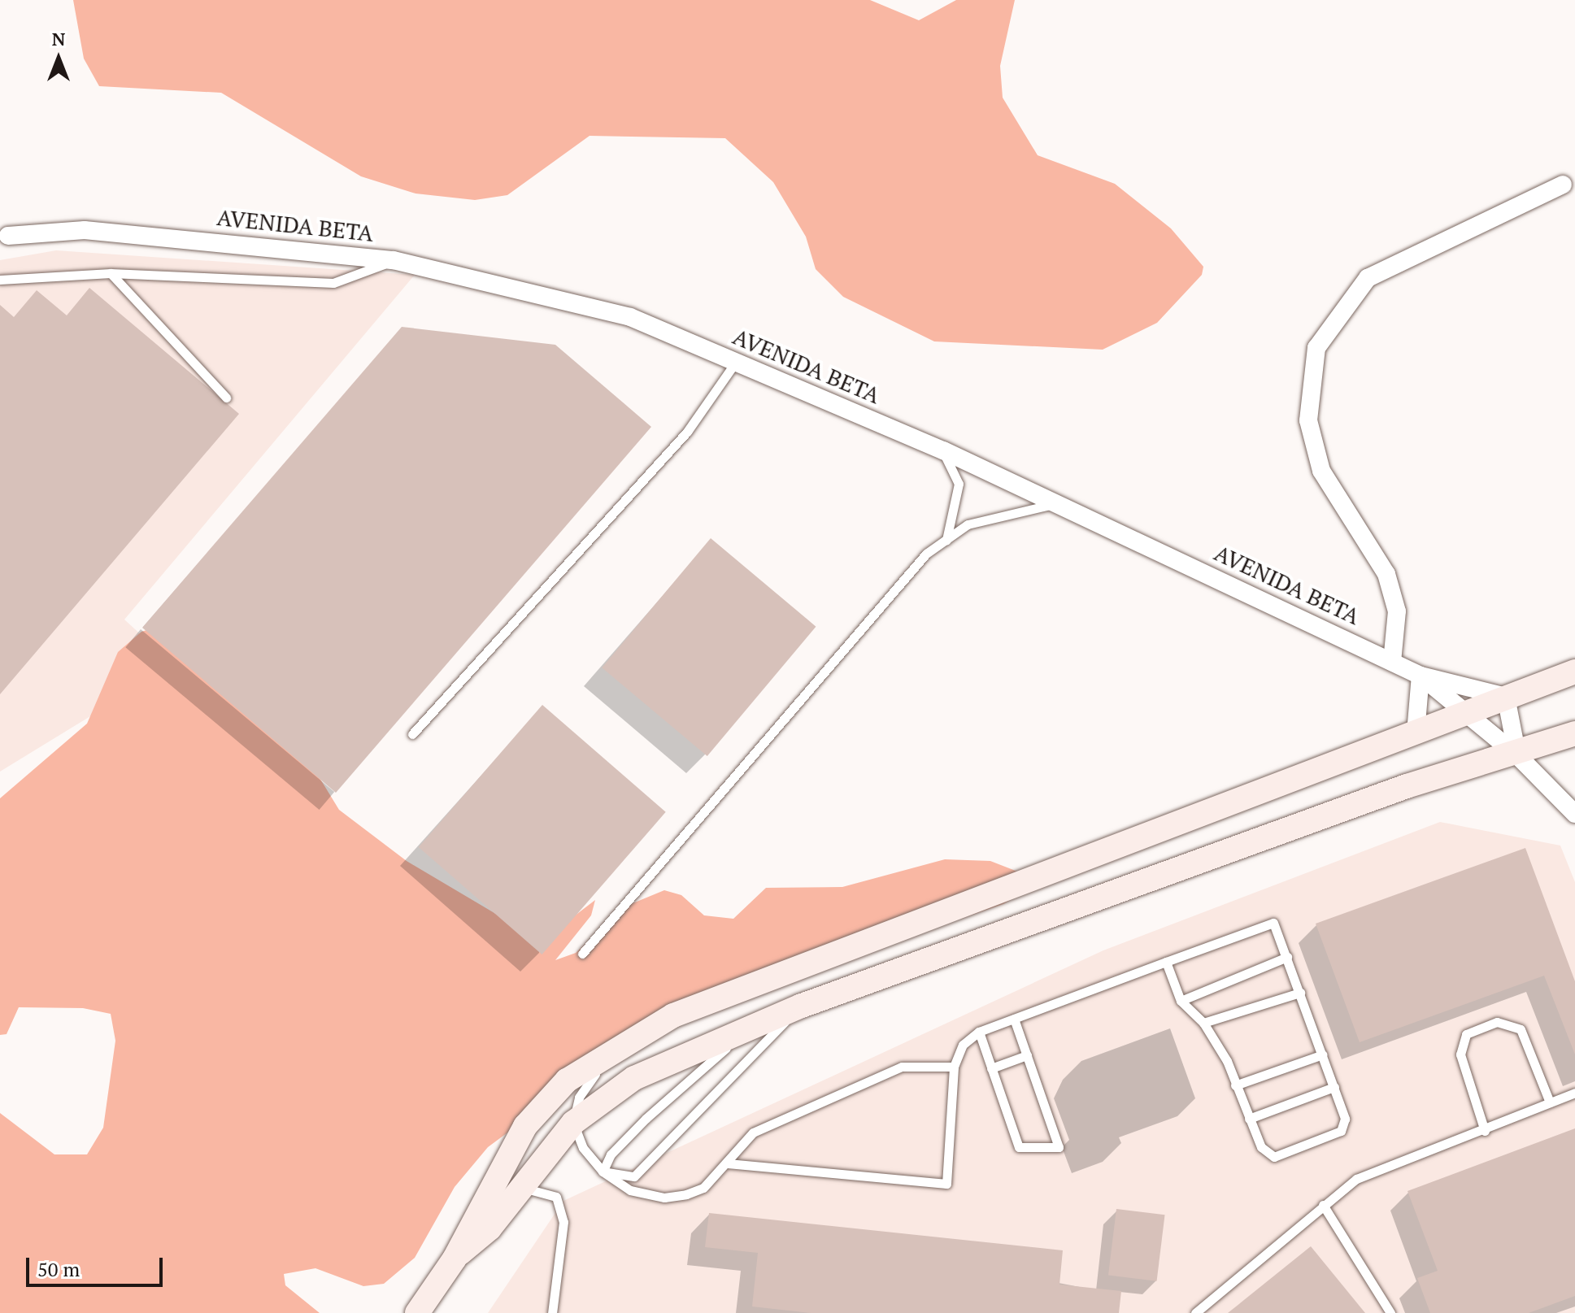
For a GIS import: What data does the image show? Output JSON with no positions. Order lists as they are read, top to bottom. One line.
{"streets":{"street":["AVENIDA BETA"]},"scale_bar":"50 m","north":"top"}
